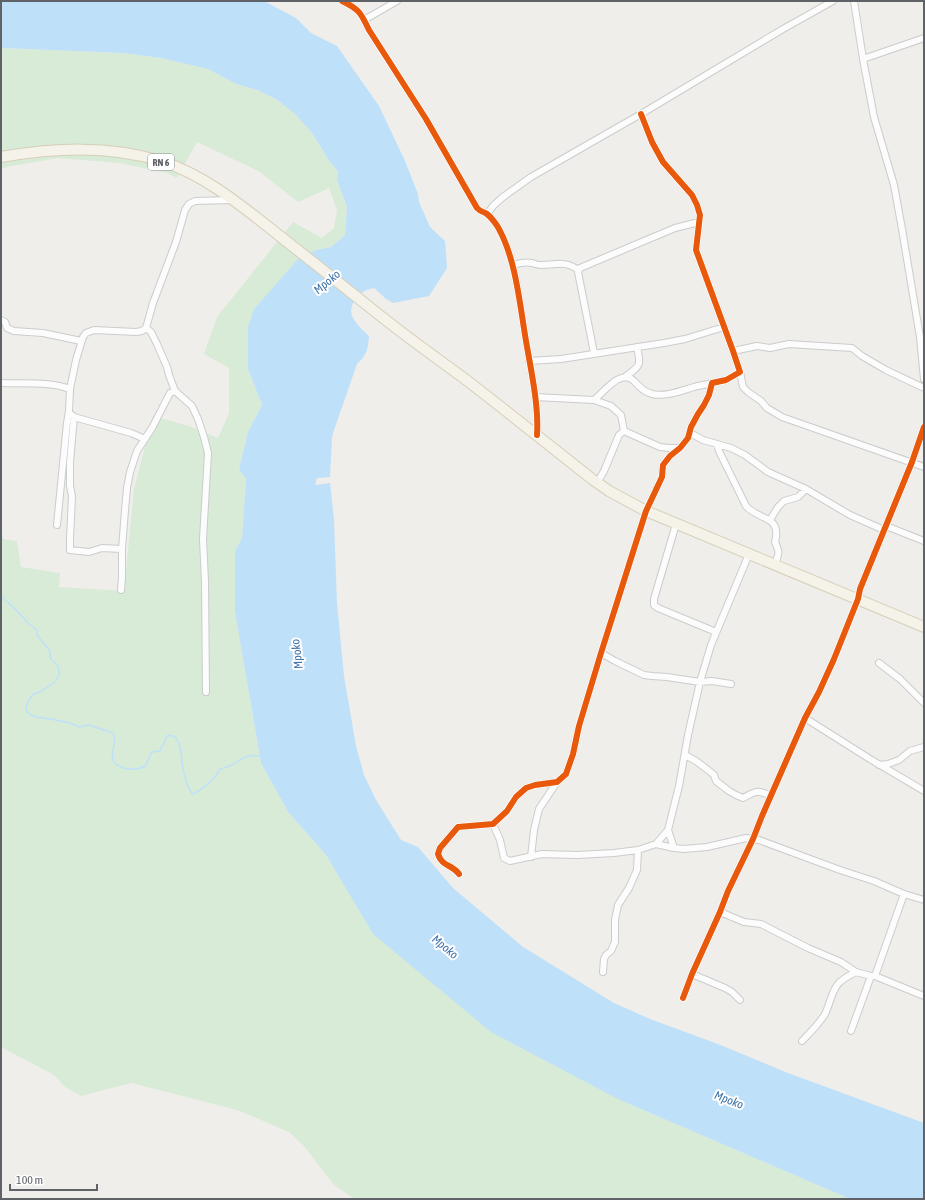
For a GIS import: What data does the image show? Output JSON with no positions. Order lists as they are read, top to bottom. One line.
{"streets":{"main road":["RN 6"]},"water":["Mpoko"],"scale_bar":"100 m"}
